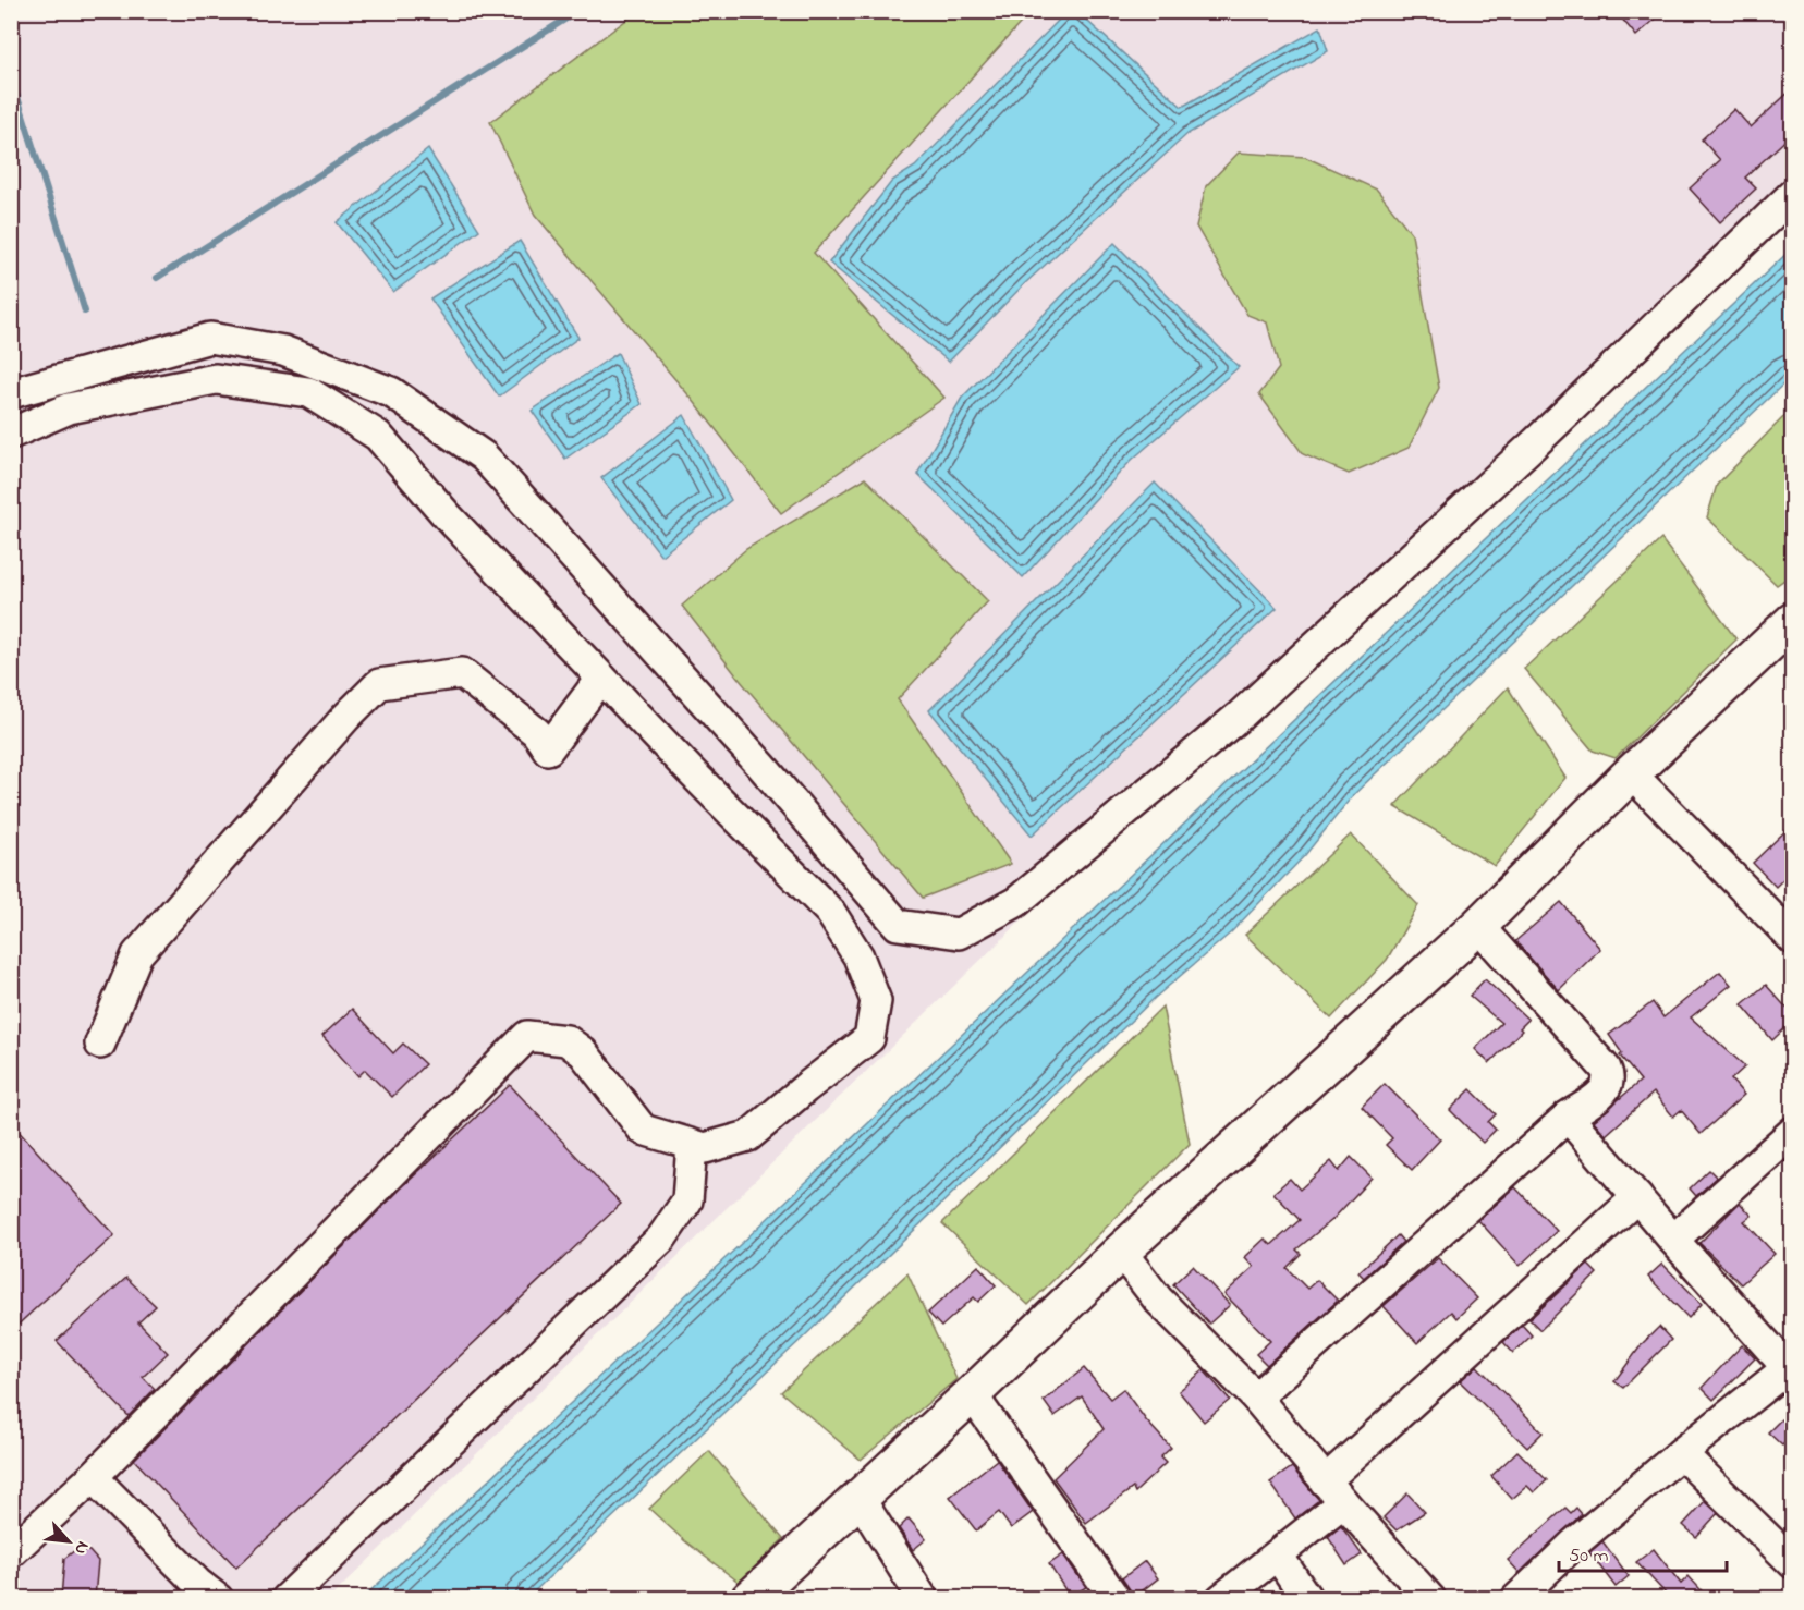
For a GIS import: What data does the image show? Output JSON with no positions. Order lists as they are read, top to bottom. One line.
{"scale_bar":"50 m","north":"bottom right"}
